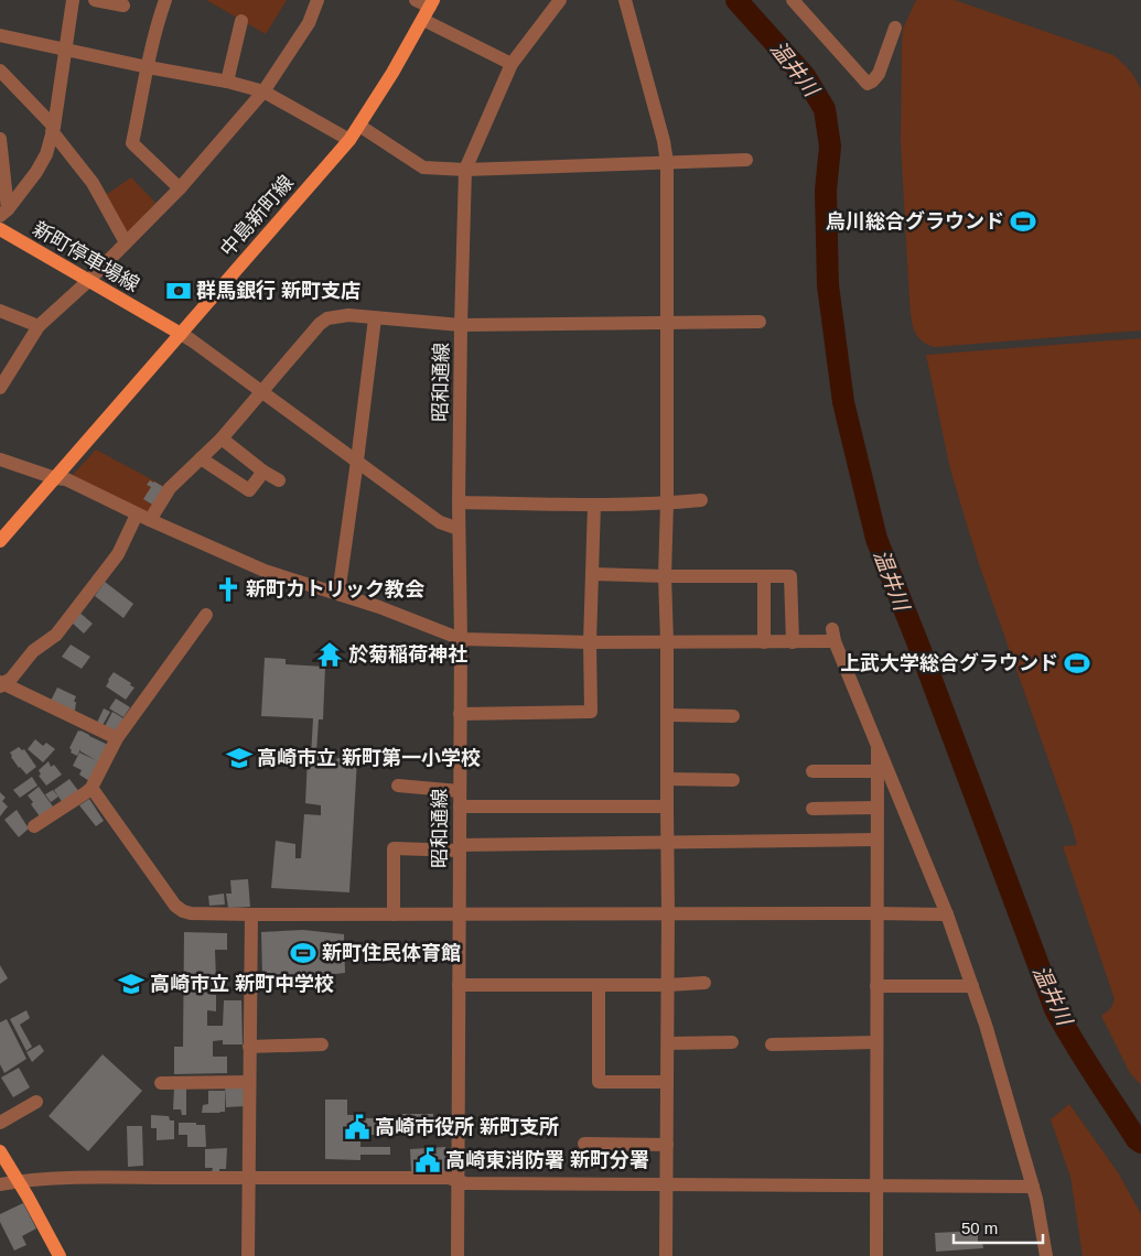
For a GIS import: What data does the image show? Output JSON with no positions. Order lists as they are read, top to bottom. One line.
{"streets":{"main road":["中島新町線","新町停車場線"],"street":["昭和通線"]},"crossings":[["中島新町線","新町停車場線"]],"water":["温井川"],"places":{"sports":["烏川総合グラウンド","上武大学総合グラウンド","新町住民体育館"],"bank":["群馬銀行 新町支店"],"church":["新町カトリック教会"],"temple":["於菊稲荷神社"],"school or university":["高崎市立 新町第一小学校","高崎市立 新町中学校"],"public building":["高崎市役所 新町支所","高崎東消防署 新町分署"]},"scale_bar":"50 m"}
